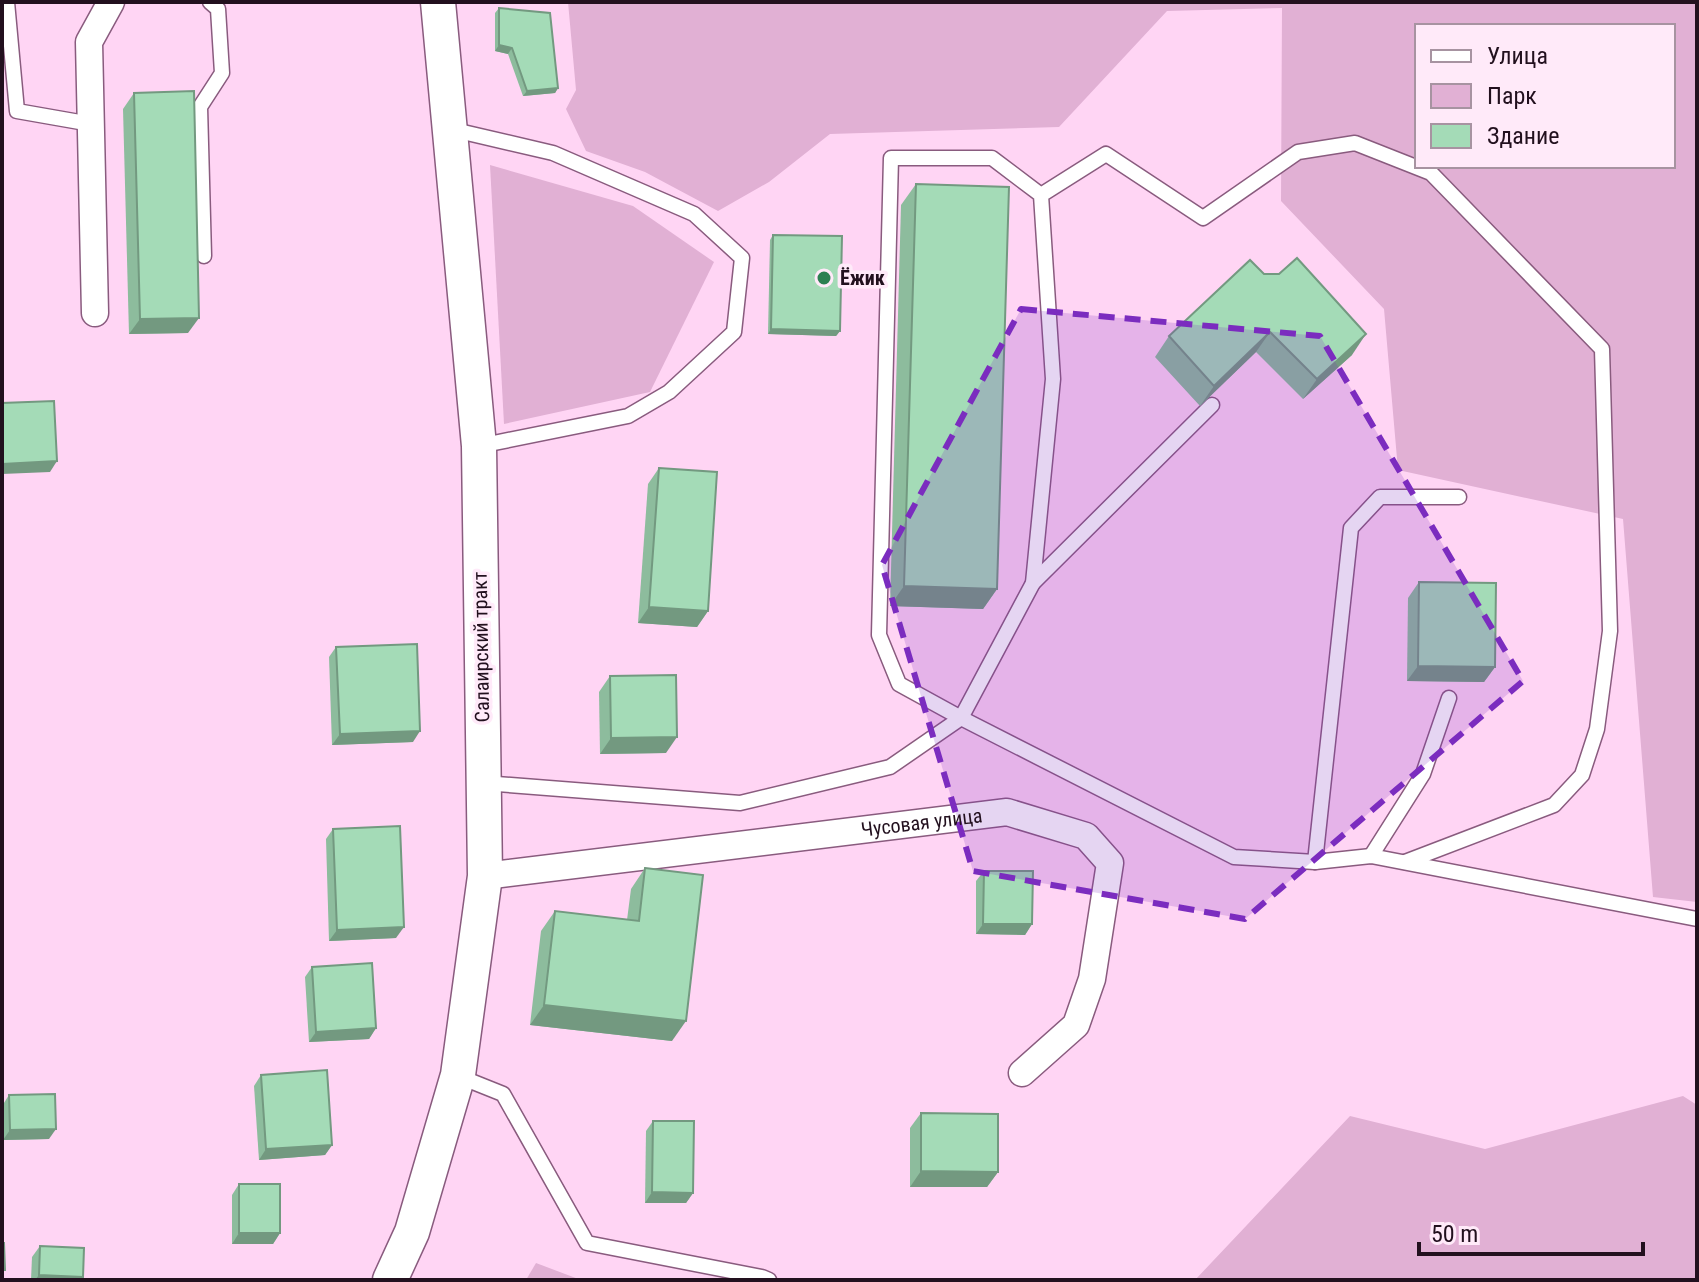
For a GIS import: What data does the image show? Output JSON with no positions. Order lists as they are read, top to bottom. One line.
{"streets":{"street":["Салаирский тракт","Чусовая улица"]},"crossings":[["Салаирский тракт","Чусовая улица"]],"places":["Ёжик"],"legend":["Улица","Парк","Здание"],"scale_bar":"50 m"}
